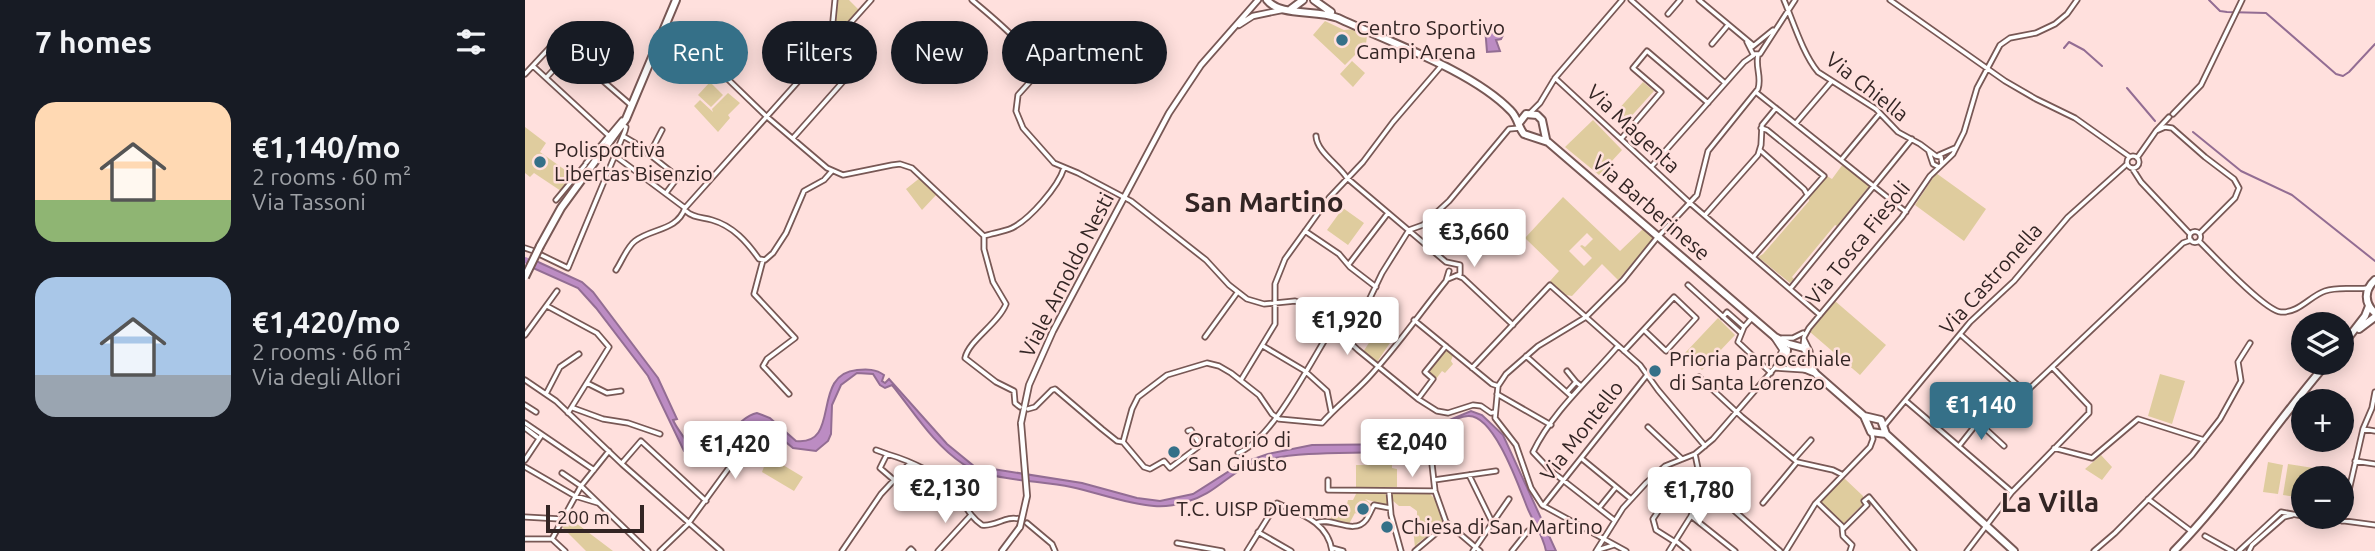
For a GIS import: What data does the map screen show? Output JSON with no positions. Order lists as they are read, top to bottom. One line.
{"streets":{"main road":["Via Barberinese"],"street":["Via Chiella","Via Magenta","Via Tosca Fiesoli","Viale Arnoldo Nesti","Via Castronella","Via Montello"]},"crossings":[["Via Magenta","Via Tosca Fiesoli"],["Via Barberinese","Via Tosca Fiesoli"],["Via Barberinese","Viale Arnoldo Nesti"]],"districts":["San Martino","La Villa"],"places":["Centro Sportivo Campi Arena","Polisportiva Libertas Bisenzio","Prioria parrocchiale di Santa Lorenzo","Oratorio di San Giusto","T.C. UISP Duemme","Chiesa di San Martino"],"scale_bar":"200 m","page":{"heading":"7 homes","chip":["Buy","Rent","Filters","New","Apartment"],"list":[{"name":"€1,140/mo","note":"2 rooms · 60 m² · Via Tassoni"},{"name":"€1,420/mo","note":"2 rooms · 66 m² · Via degli Allori"}],"price":["€3,660","€1,920","€1,140","€2,040","€1,420","€2,130","€1,780"],"map_buttons":["+","−"],"scale":"200 m"}}
